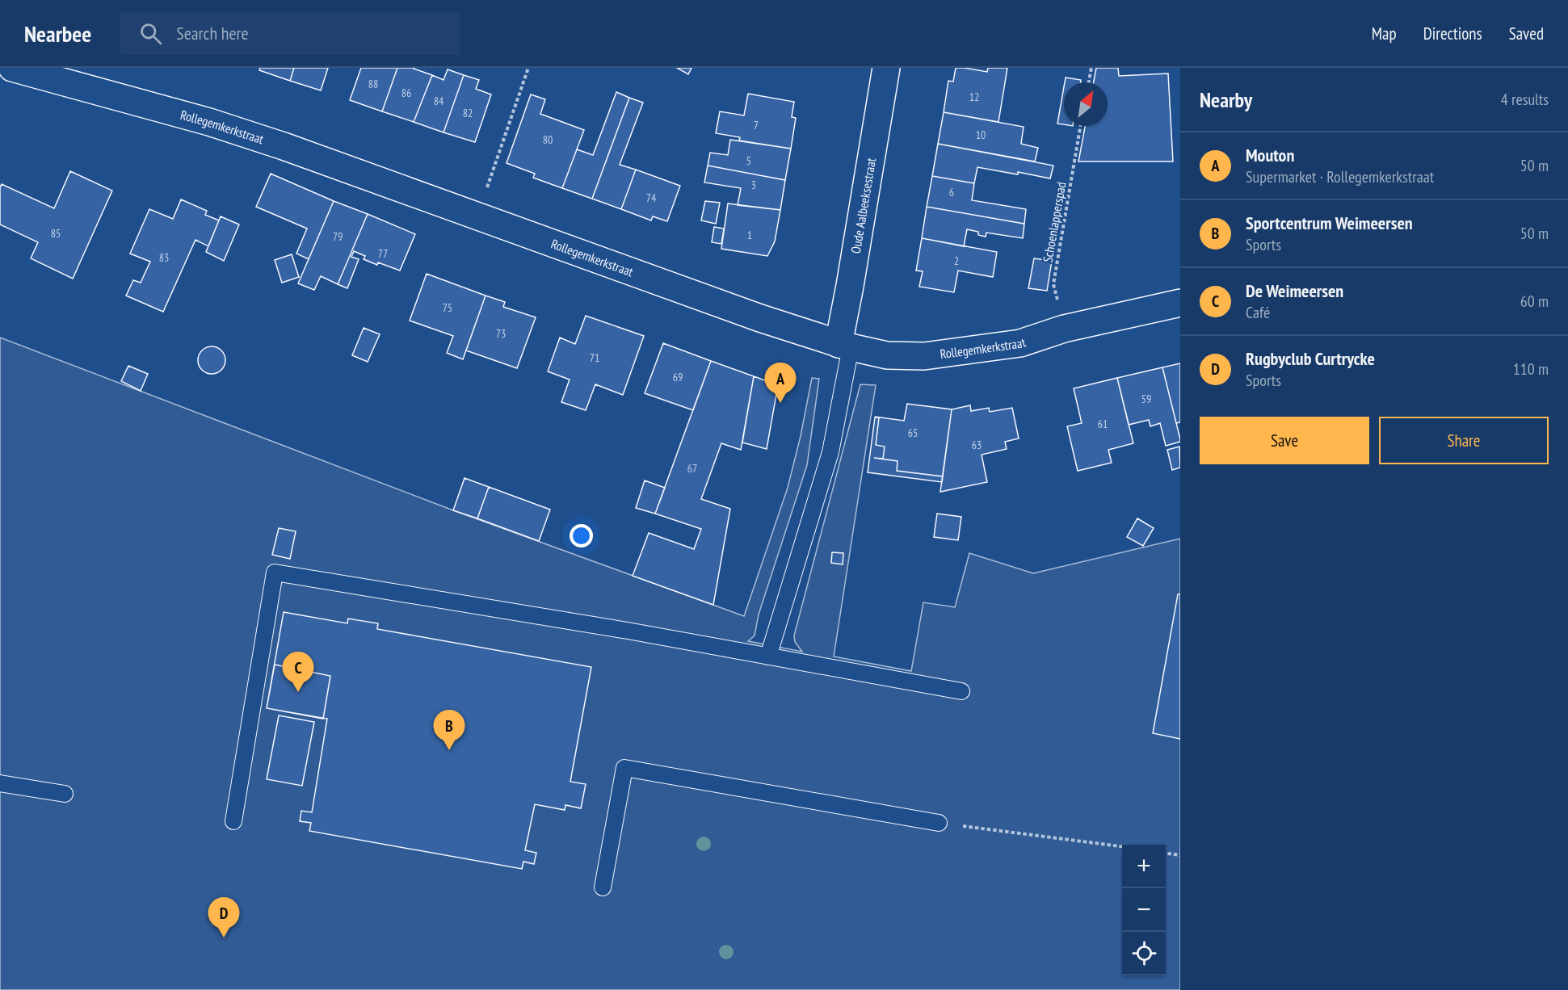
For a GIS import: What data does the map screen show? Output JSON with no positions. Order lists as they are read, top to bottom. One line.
{"streets":{"street":["Rollegemkerkstraat","Oude Aalbeeksestraat"],"path":["Schoenlapperspad"]},"crossings":[["Rollegemkerkstraat","Oude Aalbeeksestraat"],["Rollegemkerkstraat","Schoenlapperspad"]],"house_numbers":["88","86","12","84","82","7","10","80","5","3","6","74","85","1","79","77","83","2","75","73","71","69","59","61","65","63","67"],"north":"top right","page":{"header":"Nearbee","search":"Search here","nav":["Map","Directions","Saved"],"heading":["Nearby","4 results"],"list":[{"mark":"A","name":"Mouton","note":"Supermarket · Rollegemkerkstraat","value":"50 m"},{"mark":"B","name":"Sportcentrum Weimeersen","note":"Sports","value":"50 m"},{"mark":"C","name":"De Weimeersen","note":"Café","value":"60 m"},{"mark":"D","name":"Rugbyclub Curtrycke","note":"Sports","value":"110 m"}],"pins":["A","C","B","D"],"buttons":["Save","Share"],"map_buttons":["+","−"]}}
